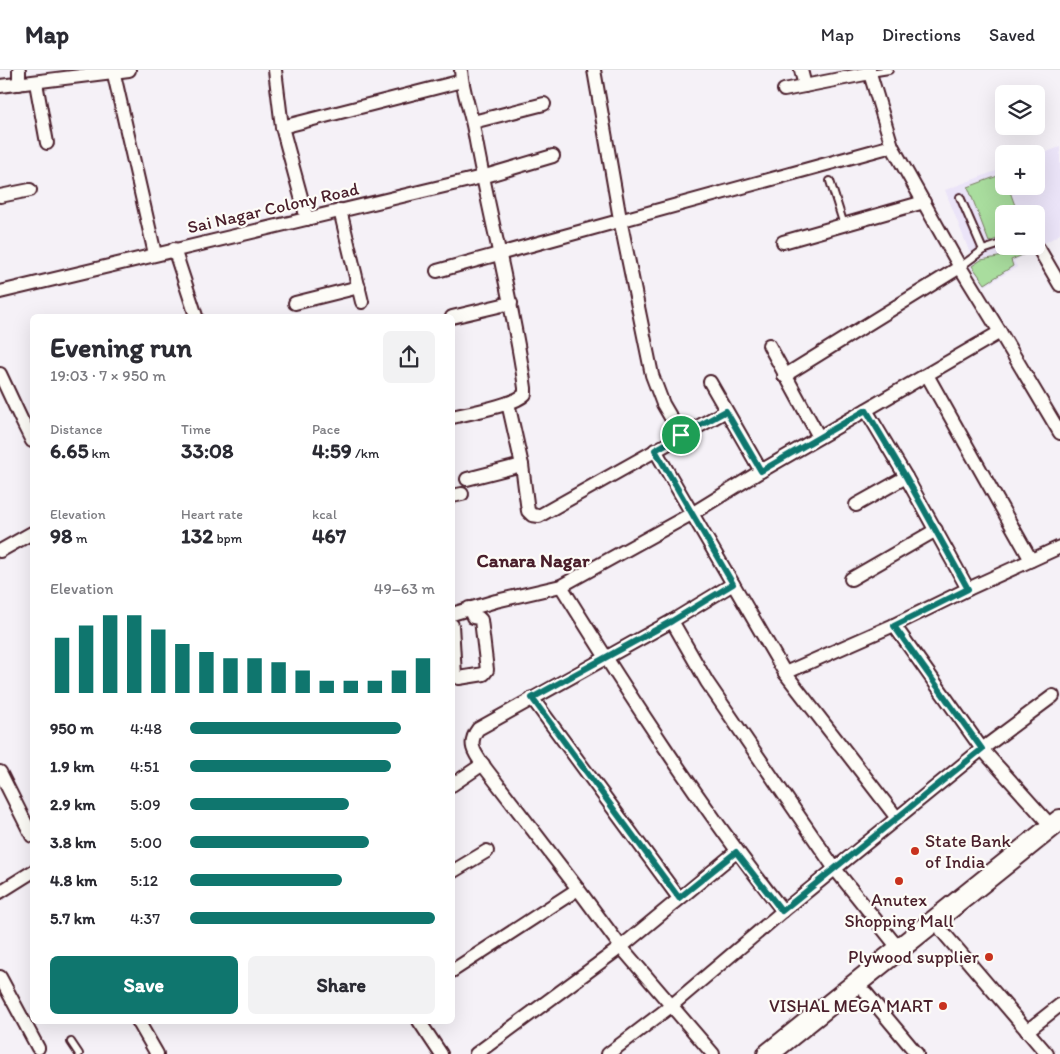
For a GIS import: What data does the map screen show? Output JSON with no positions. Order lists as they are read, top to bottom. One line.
{"streets":{"street":["Sai Nagar Colony Road"]},"districts":["Canara Nagar"],"places":["State Bank of India","Anutex Shopping Mall","Plywood supplier","VISHAL MEGA MART"],"page":{"header":"Map","nav":["Map","Directions","Saved"],"map_buttons":["+","−"],"heading":["Evening run","19:03 · 7 × 950 m"],"stats":[["Distance","6.65 km"],["Time","33:08"],["Pace","4:59 /km"],["Elevation","98 m"],["Heart rate","132 bpm"],["kcal","467"]],"chart":["Elevation","49–63 m"],"list":[{"name":"950 m","note":"4:48"},{"name":"1.9 km","note":"4:51"},{"name":"2.9 km","note":"5:09"},{"name":"3.8 km","note":"5:00"},{"name":"4.8 km","note":"5:12"},{"name":"5.7 km","note":"4:37"}],"buttons":["Save","Share"]}}
